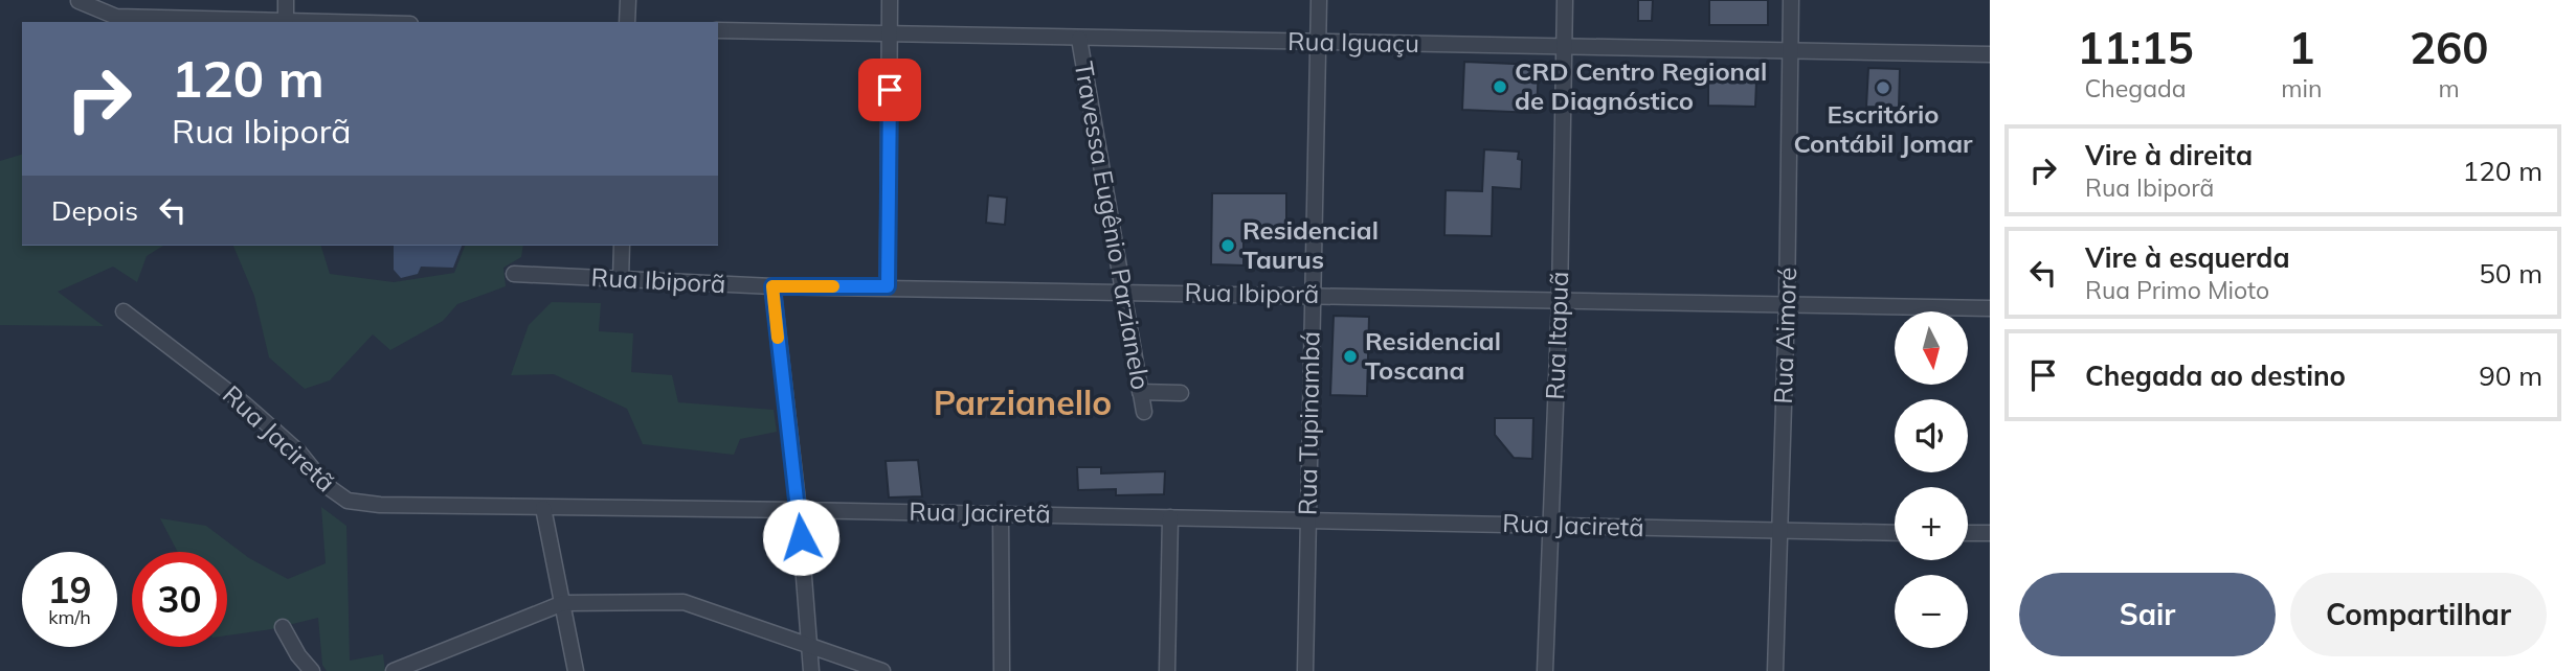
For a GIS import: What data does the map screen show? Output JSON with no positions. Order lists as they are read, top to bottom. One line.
{"streets":{"street":["Rua Iguaçu","Travessa Eugênio Parzianelo","Rua Ibiporã","Rua Itapuã","Rua Aimoré","Rua Tupinambá","Rua Jaciretã"]},"crossings":[["Rua Iguaçu","Travessa Eugênio Parzianelo"],["Rua Iguaçu","Rua Itapuã"],["Rua Iguaçu","Rua Aimoré"],["Rua Iguaçu","Rua Tupinambá"],["Travessa Eugênio Parzianelo","Rua Ibiporã"],["Rua Ibiporã","Rua Itapuã"],["Rua Ibiporã","Rua Aimoré"],["Rua Ibiporã","Rua Tupinambá"],["Rua Itapuã","Rua Jaciretã"],["Rua Aimoré","Rua Jaciretã"],["Rua Tupinambá","Rua Jaciretã"]],"districts":["Parzianello"],"places":["CRD Centro Regional de Diagnóstico","Escritório Contábil Jomar","Residencial Taurus","Residencial Toscana"],"north":"bottom","page":{"eta":["11:15","Chegada","1","min","260","m"],"turn":["120 m","Rua Ibiporã"],"list":[{"name":"Vire à direita","note":"Rua Ibiporã","value":"120 m"},{"name":"Vire à esquerda","note":"Rua Primo Mioto","value":"50 m"},{"name":"Chegada ao destino","value":"90 m"}],"then":"Depois","map_buttons":["+","−"],"speed":"19 km/h","limit":"30","buttons":["Sair","Compartilhar"]}}
